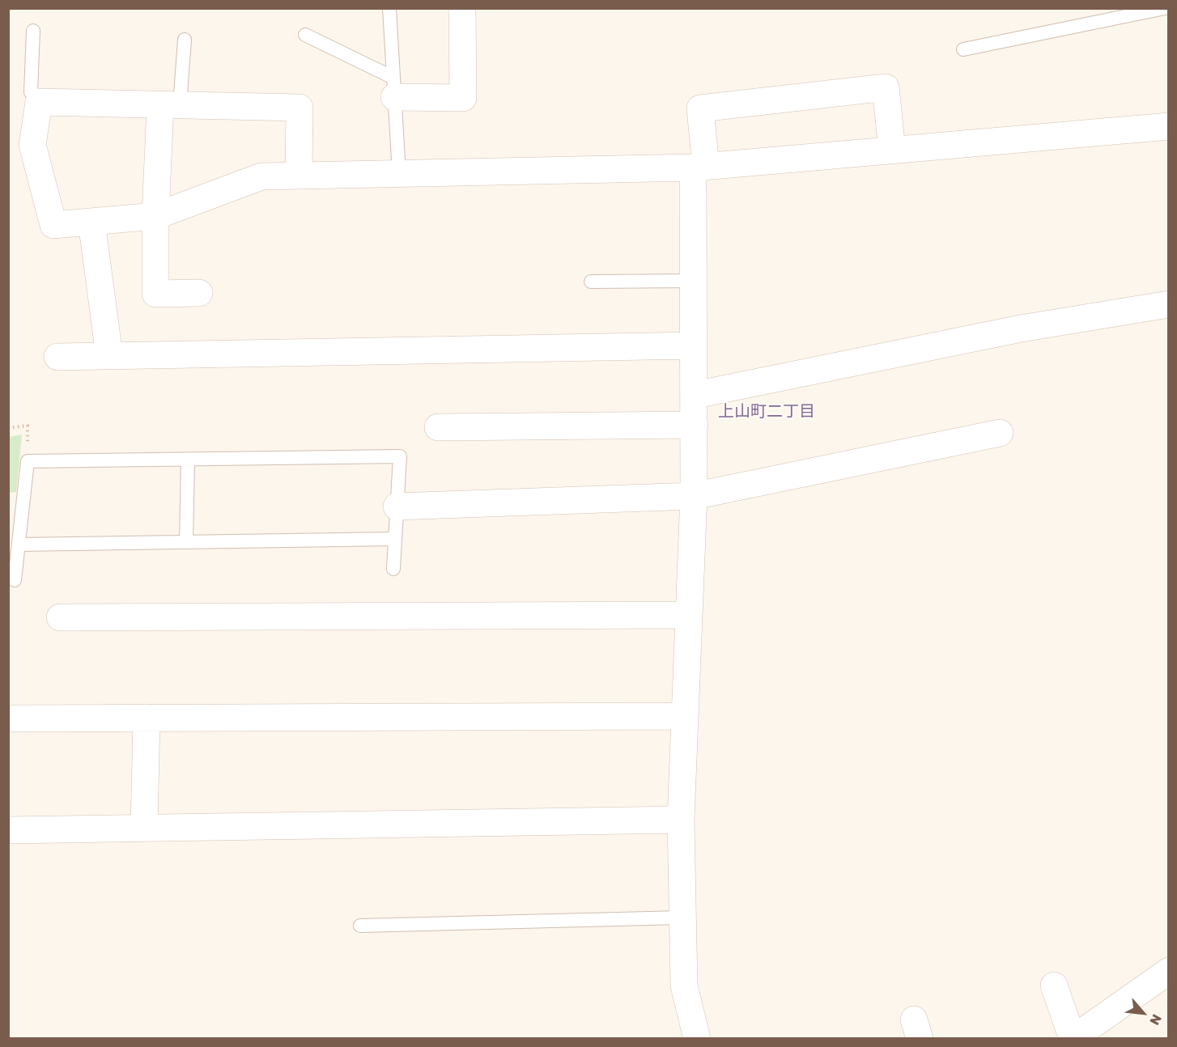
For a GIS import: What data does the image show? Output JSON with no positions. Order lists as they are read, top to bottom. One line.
{"districts":["上山町二丁目"],"north":"bottom right"}
